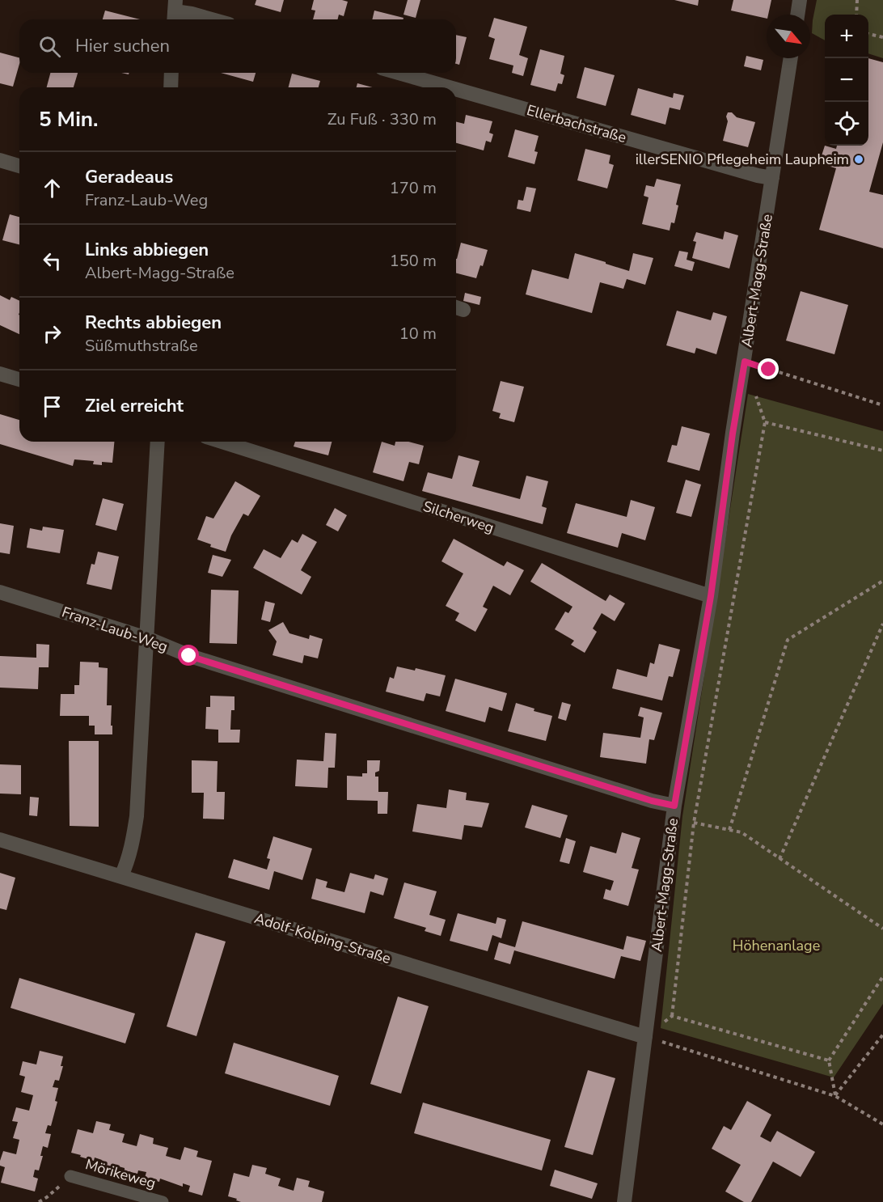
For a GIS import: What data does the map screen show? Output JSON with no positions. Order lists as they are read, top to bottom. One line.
{"streets":{"street":["Ellerbachstraße","Albert-Magg-Straße","Silcherweg","Franz-Laub-Weg","Adolf-Kolping-Straße"],"lane":["Mörikeweg"]},"crossings":[["Ellerbachstraße","Albert-Magg-Straße"],["Albert-Magg-Straße","Silcherweg"],["Albert-Magg-Straße","Franz-Laub-Weg"],["Albert-Magg-Straße","Adolf-Kolping-Straße"]],"parks":["Höhenanlage"],"places":["illerSENIO Pflegeheim Laupheim"],"north":"bottom right","page":{"map_buttons":["+","−"],"search":"Hier suchen","heading":["5 Min.","Zu Fuß · 330 m"],"list":[["Geradeaus","Franz-Laub-Weg","170 m"],["Links abbiegen","Albert-Magg-Straße","150 m"],["Rechts abbiegen","Süßmuthstraße","10 m"],"Ziel erreicht"]}}
